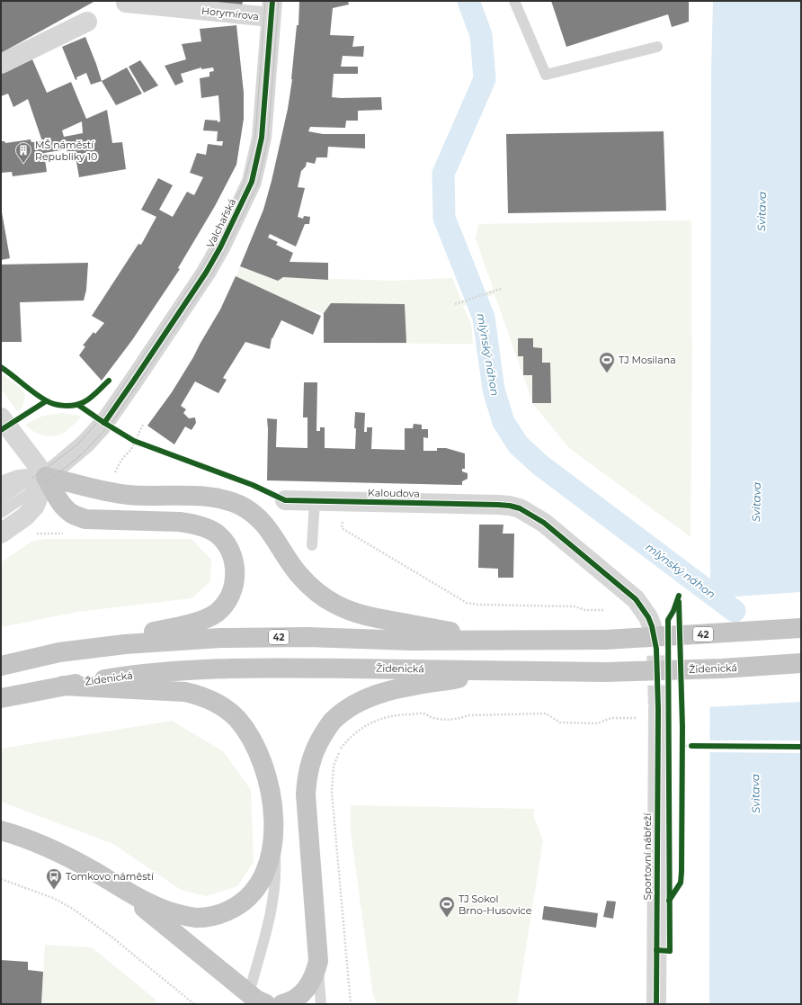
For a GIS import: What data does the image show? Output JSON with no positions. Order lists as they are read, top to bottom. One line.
{"streets":{"highway":["42","Židenická"],"street":["Horymírova","Valchařská","Kaloudova","Sportovní nábřeží"]},"crossings":[["Horymírova","Valchařská"]],"water":["Svitava","mlýnský náhon"],"places":{"building":["MŠ náměstí Republiky 10"],"sports":["TJ Mosilana","TJ Sokol Brno-Husovice"],"bus stop":["Tomkovo náměstí"]}}
